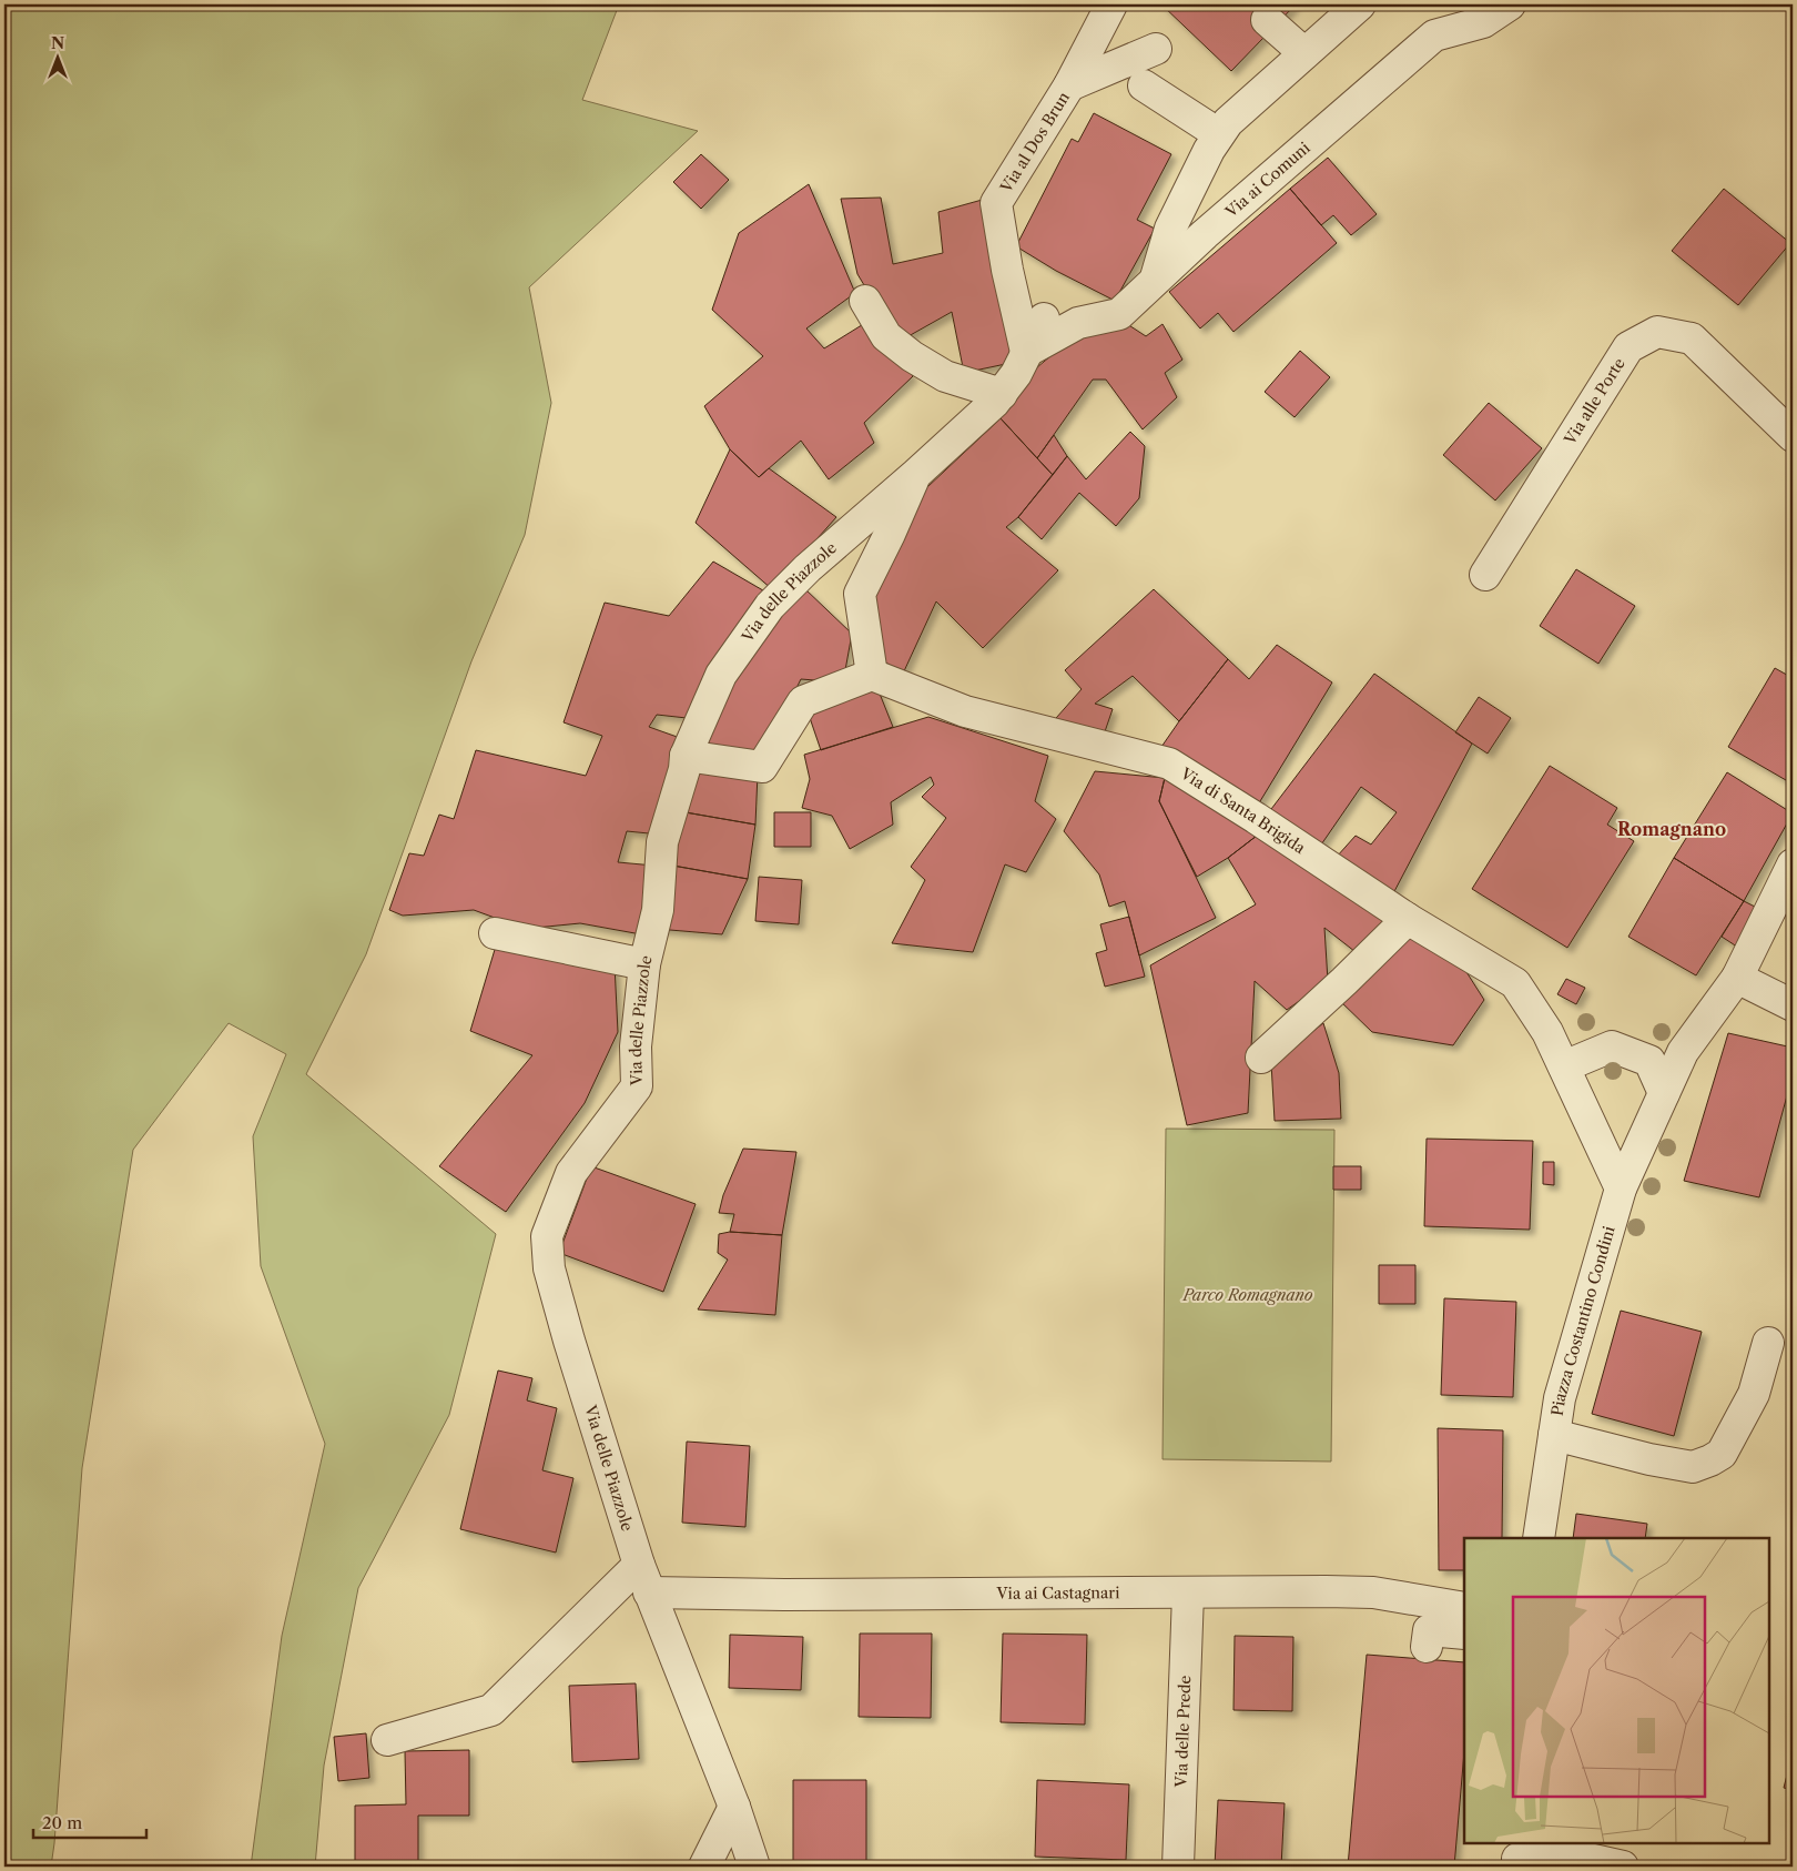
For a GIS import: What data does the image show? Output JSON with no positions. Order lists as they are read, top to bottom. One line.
{"streets":{"street":["Via al Dos Brun","Via ai Comuni","Via alle Porte","Via delle Piazzole","Via di Santa Brigida","Piazza Costantino Condini","Via ai Castagnari","Via delle Prede"]},"crossings":[["Via al Dos Brun","Via ai Comuni"],["Via al Dos Brun","Via delle Piazzole"],["Via ai Comuni","Via delle Piazzole"],["Via delle Piazzole","Via ai Castagnari"],["Via ai Castagnari","Via delle Prede"]],"districts":["Romagnano"],"parks":["Parco Romagnano"],"scale_bar":"20 m","north":"top"}
